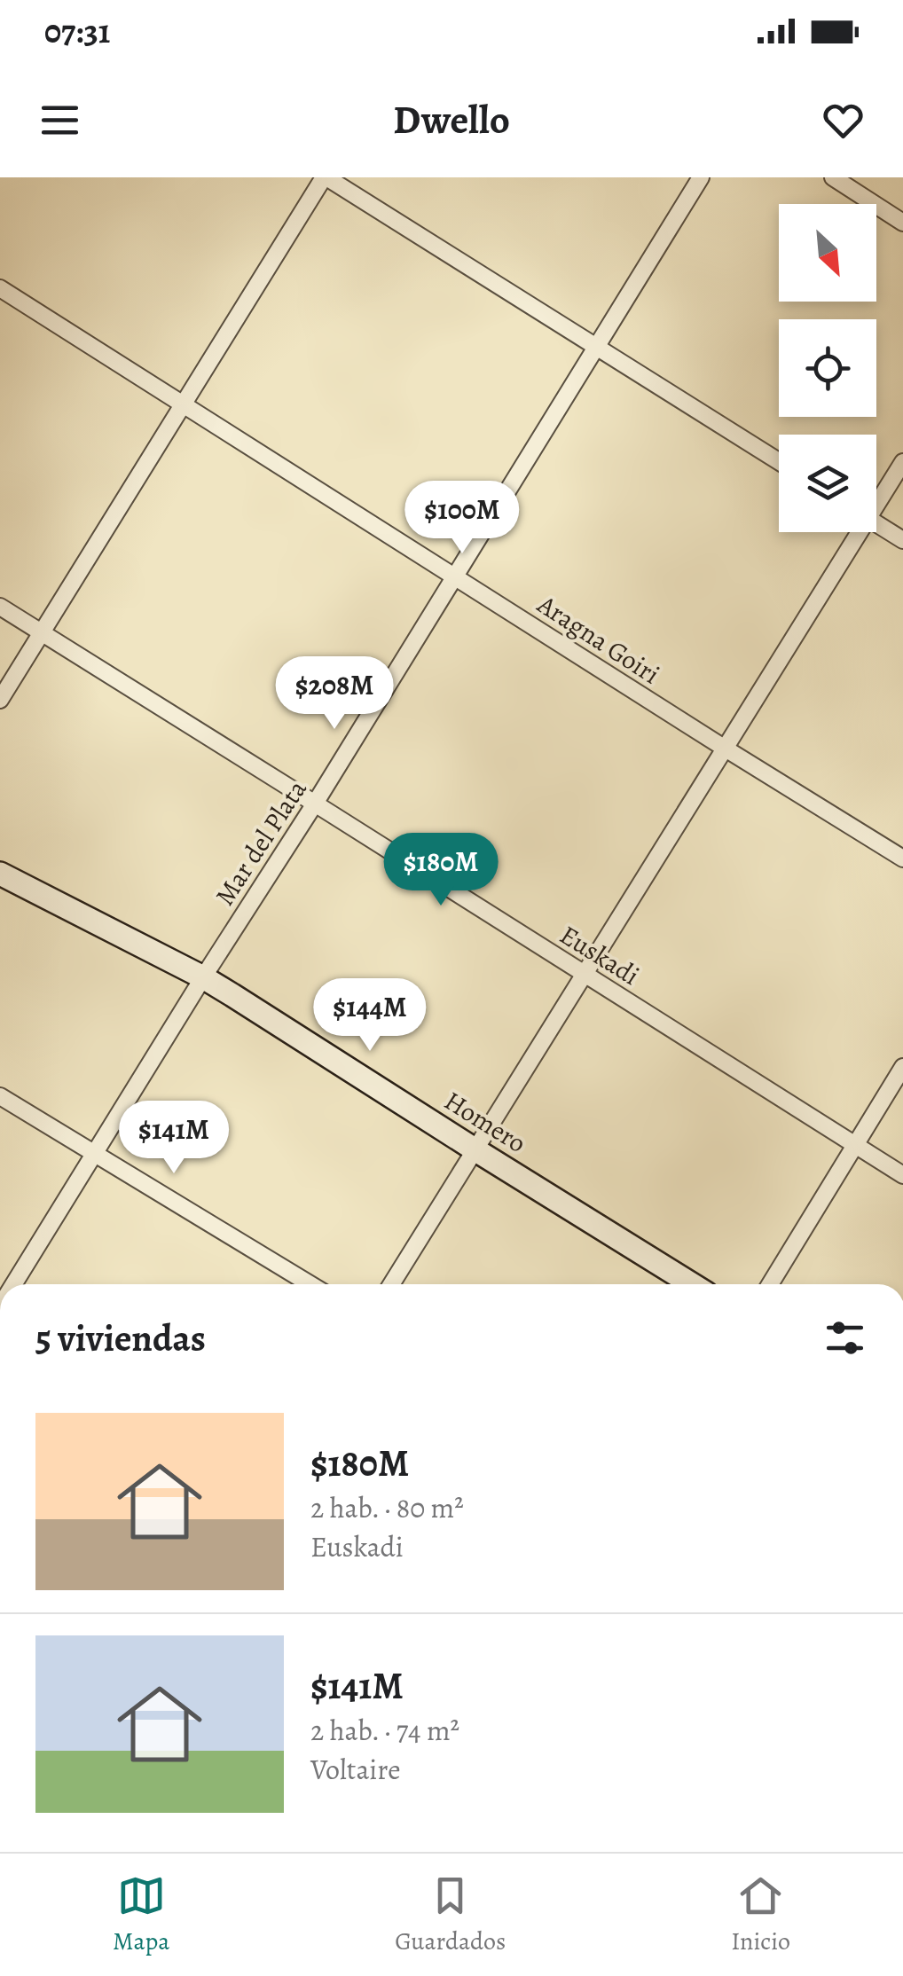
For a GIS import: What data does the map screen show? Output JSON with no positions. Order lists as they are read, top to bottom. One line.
{"streets":{"main road":["Homero"],"street":["Aragna Goiri","Mar del Plata","Euskadi"]},"crossings":[["Aragna Goiri","Mar del Plata"],["Mar del Plata","Euskadi"],["Mar del Plata","Homero"]],"north":"bottom right","page":{"status":"07:31","header":"Dwello","price":["$100M","$208M","$180M","$144M","$141M"],"heading":"5 viviendas","list":[{"name":"$180M","note":"2 hab. · 80 m² · Euskadi"},{"name":"$141M","note":"2 hab. · 74 m² · Voltaire"}],"tabs":["Mapa","Guardados","Inicio"]}}
